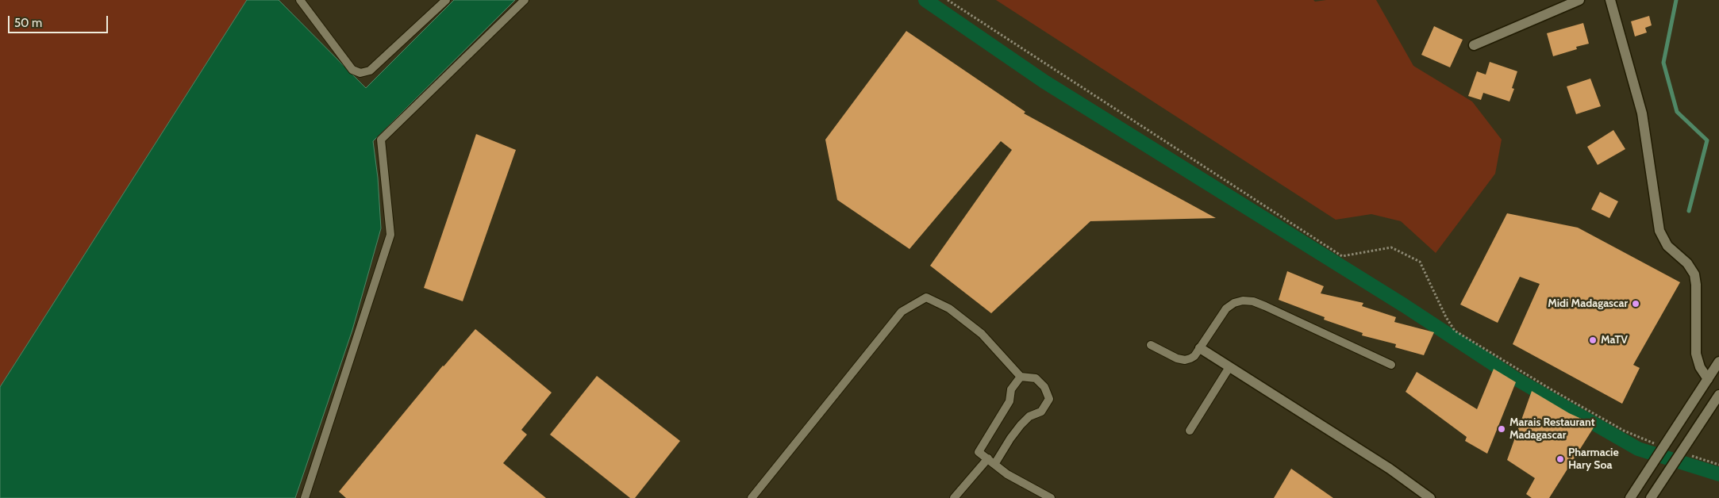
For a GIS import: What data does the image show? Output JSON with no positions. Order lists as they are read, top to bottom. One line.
{"places":["Midi Madagascar","MaTV","Marais Restaurant Madagascar","Pharmacie Hary Soa"],"scale_bar":"50 m"}
